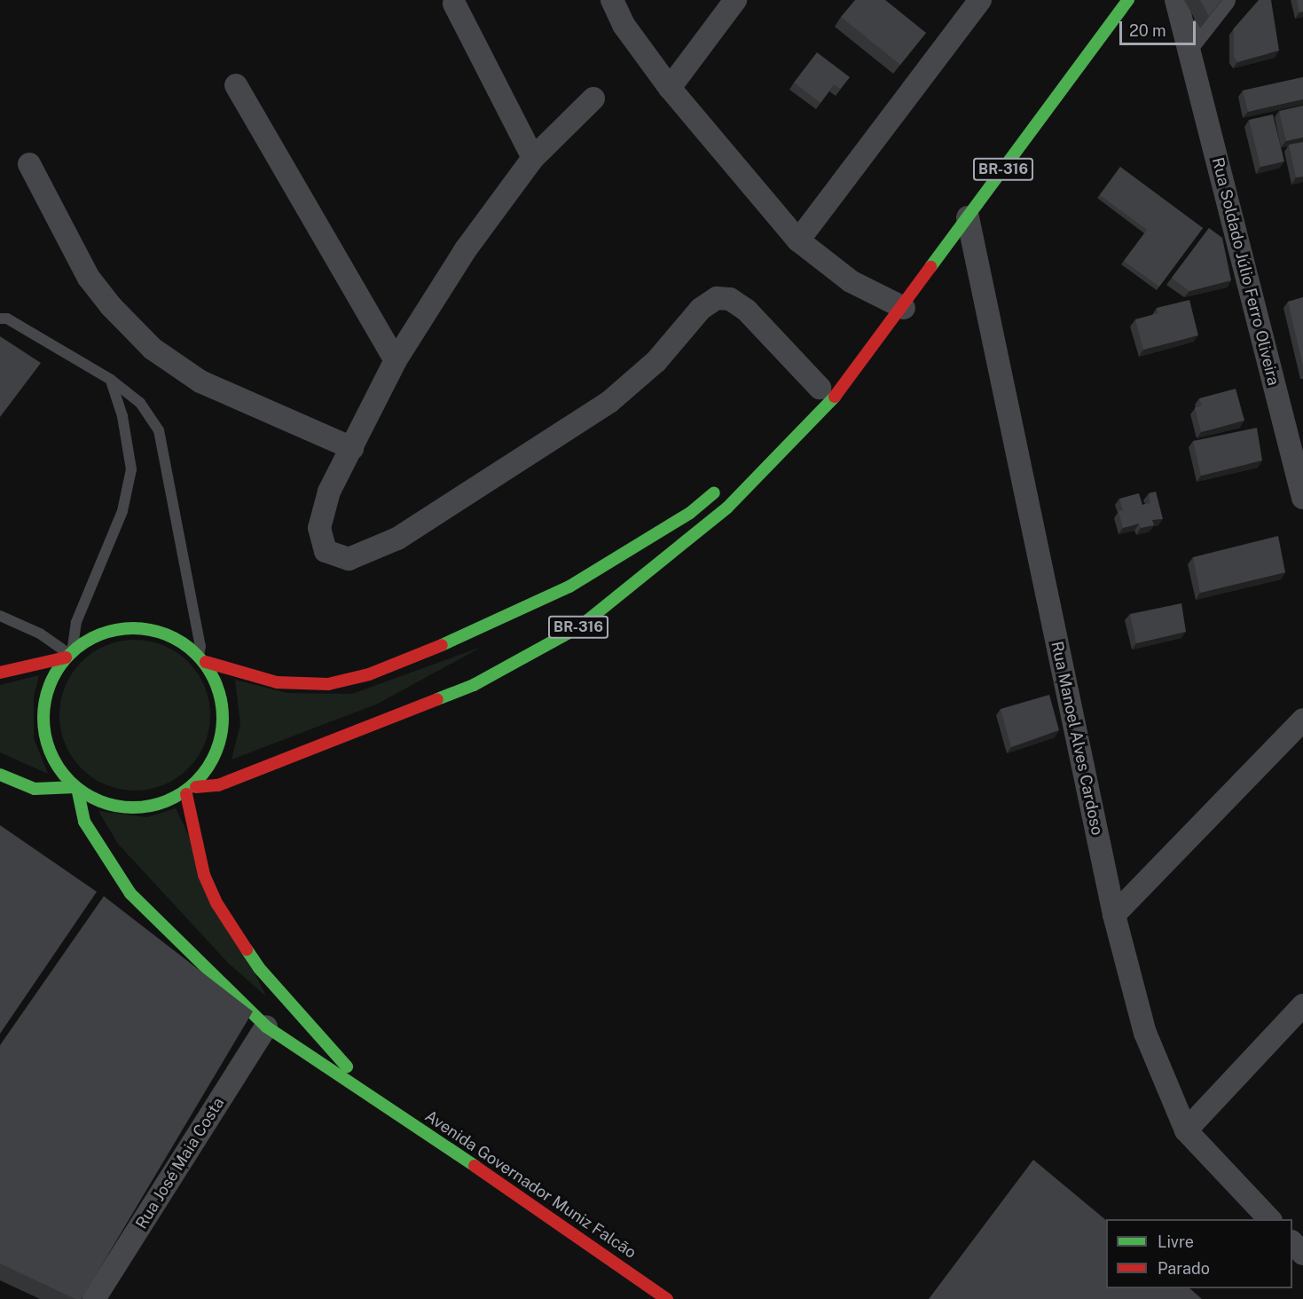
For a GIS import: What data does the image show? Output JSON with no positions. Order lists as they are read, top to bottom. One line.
{"streets":{"main road":["BR-316","Avenida Governador Muniz Falcão"],"street":["Rua Soldado Júlio Ferro Oliveira","Rua Manoel Alves Cardoso","Rua José Maia Costa"]},"crossings":[["BR-316","Rua Manoel Alves Cardoso"],["BR-316","Avenida Governador Muniz Falcão"],["Rua José Maia Costa","Avenida Governador Muniz Falcão"]],"legend":["Livre","Parado"],"scale_bar":"20 m"}
